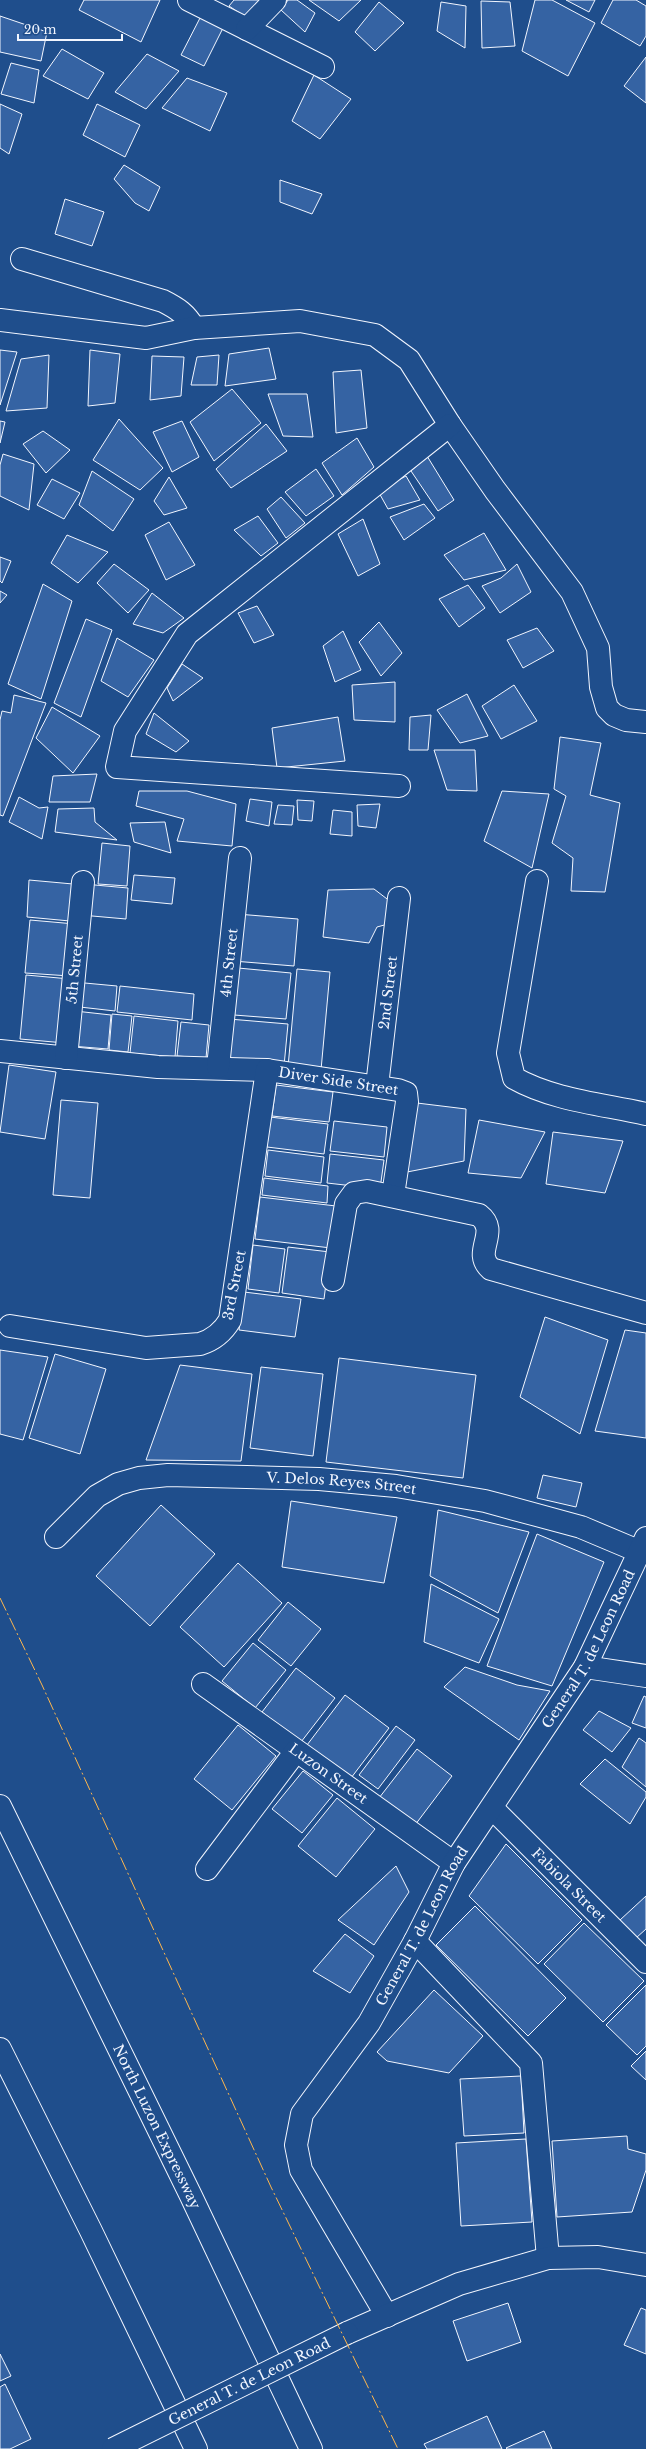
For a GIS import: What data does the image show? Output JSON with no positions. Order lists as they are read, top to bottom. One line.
{"streets":{"main road":["4th Street","5th Street","2nd Street","Diver Side Street","3rd Street","V. Delos Reyes Street","General T. de Leon Road","Luzon Street","Fabiola Street","North Luzon Expressway"]},"crossings":[["4th Street","Diver Side Street"],["5th Street","Diver Side Street"],["2nd Street","Diver Side Street"],["Diver Side Street","3rd Street"],["V. Delos Reyes Street","General T. de Leon Road"],["General T. de Leon Road","Luzon Street"],["General T. de Leon Road","Fabiola Street"]],"scale_bar":"20 m"}
